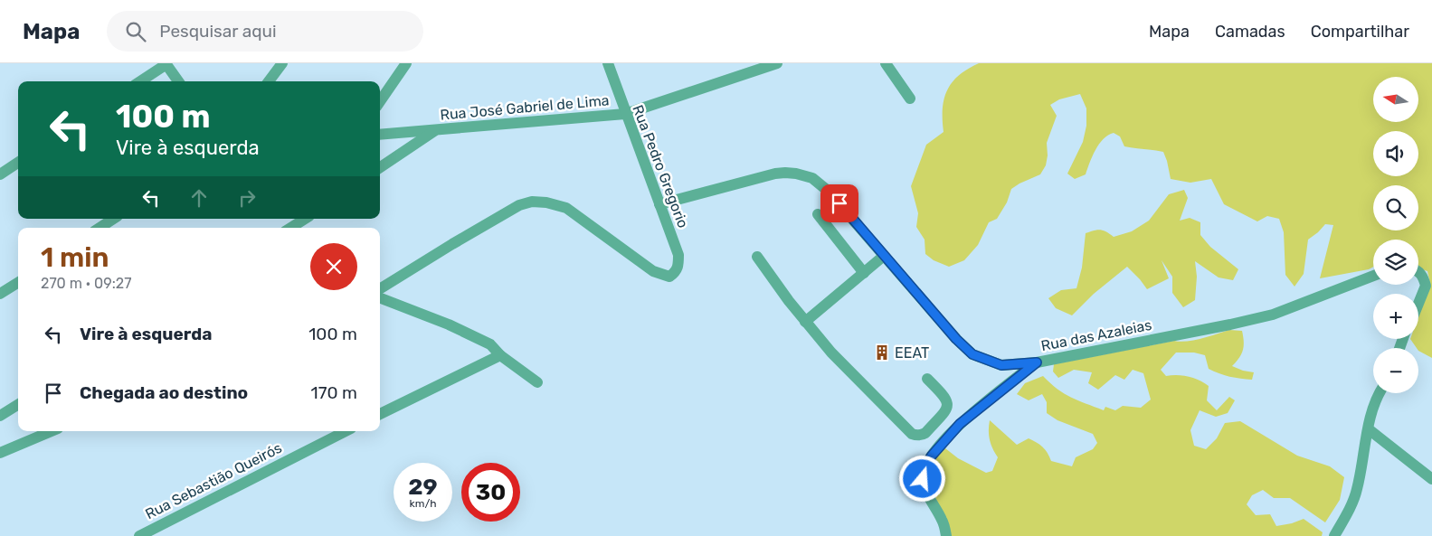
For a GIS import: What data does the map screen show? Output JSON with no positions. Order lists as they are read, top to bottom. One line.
{"streets":{"street":["Rua José Gabriel de Lima","Rua Pedro Gregorio","Rua das Azaleias","Rua Sebastião Queirós"]},"crossings":[["Rua José Gabriel de Lima","Rua Pedro Gregorio"]],"places":{"building":["EEAT"]},"north":"left","page":{"header":"Mapa","search":"Pesquisar aqui","nav":["Mapa","Camadas","Compartilhar"],"map_buttons":["+","−"],"turn":["100 m","Vire à esquerda"],"heading":["1 min","270 m · 09:27"],"list":[{"name":"Vire à esquerda","value":"100 m"},{"name":"Chegada ao destino","value":"170 m"}],"speed":"29 km/h","limit":"30"}}
